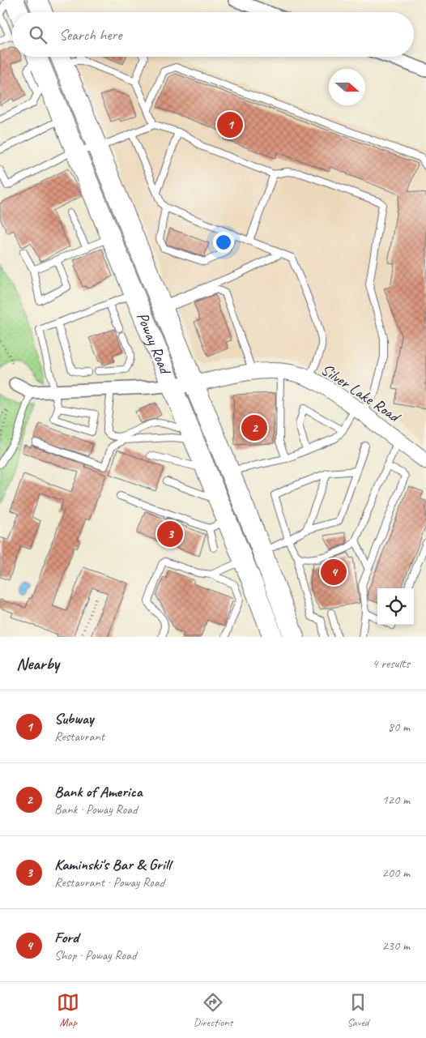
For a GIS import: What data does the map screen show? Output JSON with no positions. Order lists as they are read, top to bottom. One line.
{"streets":{"main road":["Poway Road"],"street":["Silver Lake Road"]},"crossings":[["Poway Road","Silver Lake Road"]],"north":"right","page":{"search":"Search here","pins":["1","2","3","4"],"heading":["Nearby","4 results"],"list":[{"mark":"1","name":"Subway","note":"Restaurant","value":"80 m"},{"mark":"2","name":"Bank of America","note":"Bank · Poway Road","value":"120 m"},{"mark":"3","name":"Kaminski's Bar & Grill","note":"Restaurant · Poway Road","value":"200 m"},{"mark":"4","name":"Ford","note":"Shop · Poway Road","value":"230 m"}],"nav":["Map","Directions","Saved"]}}
